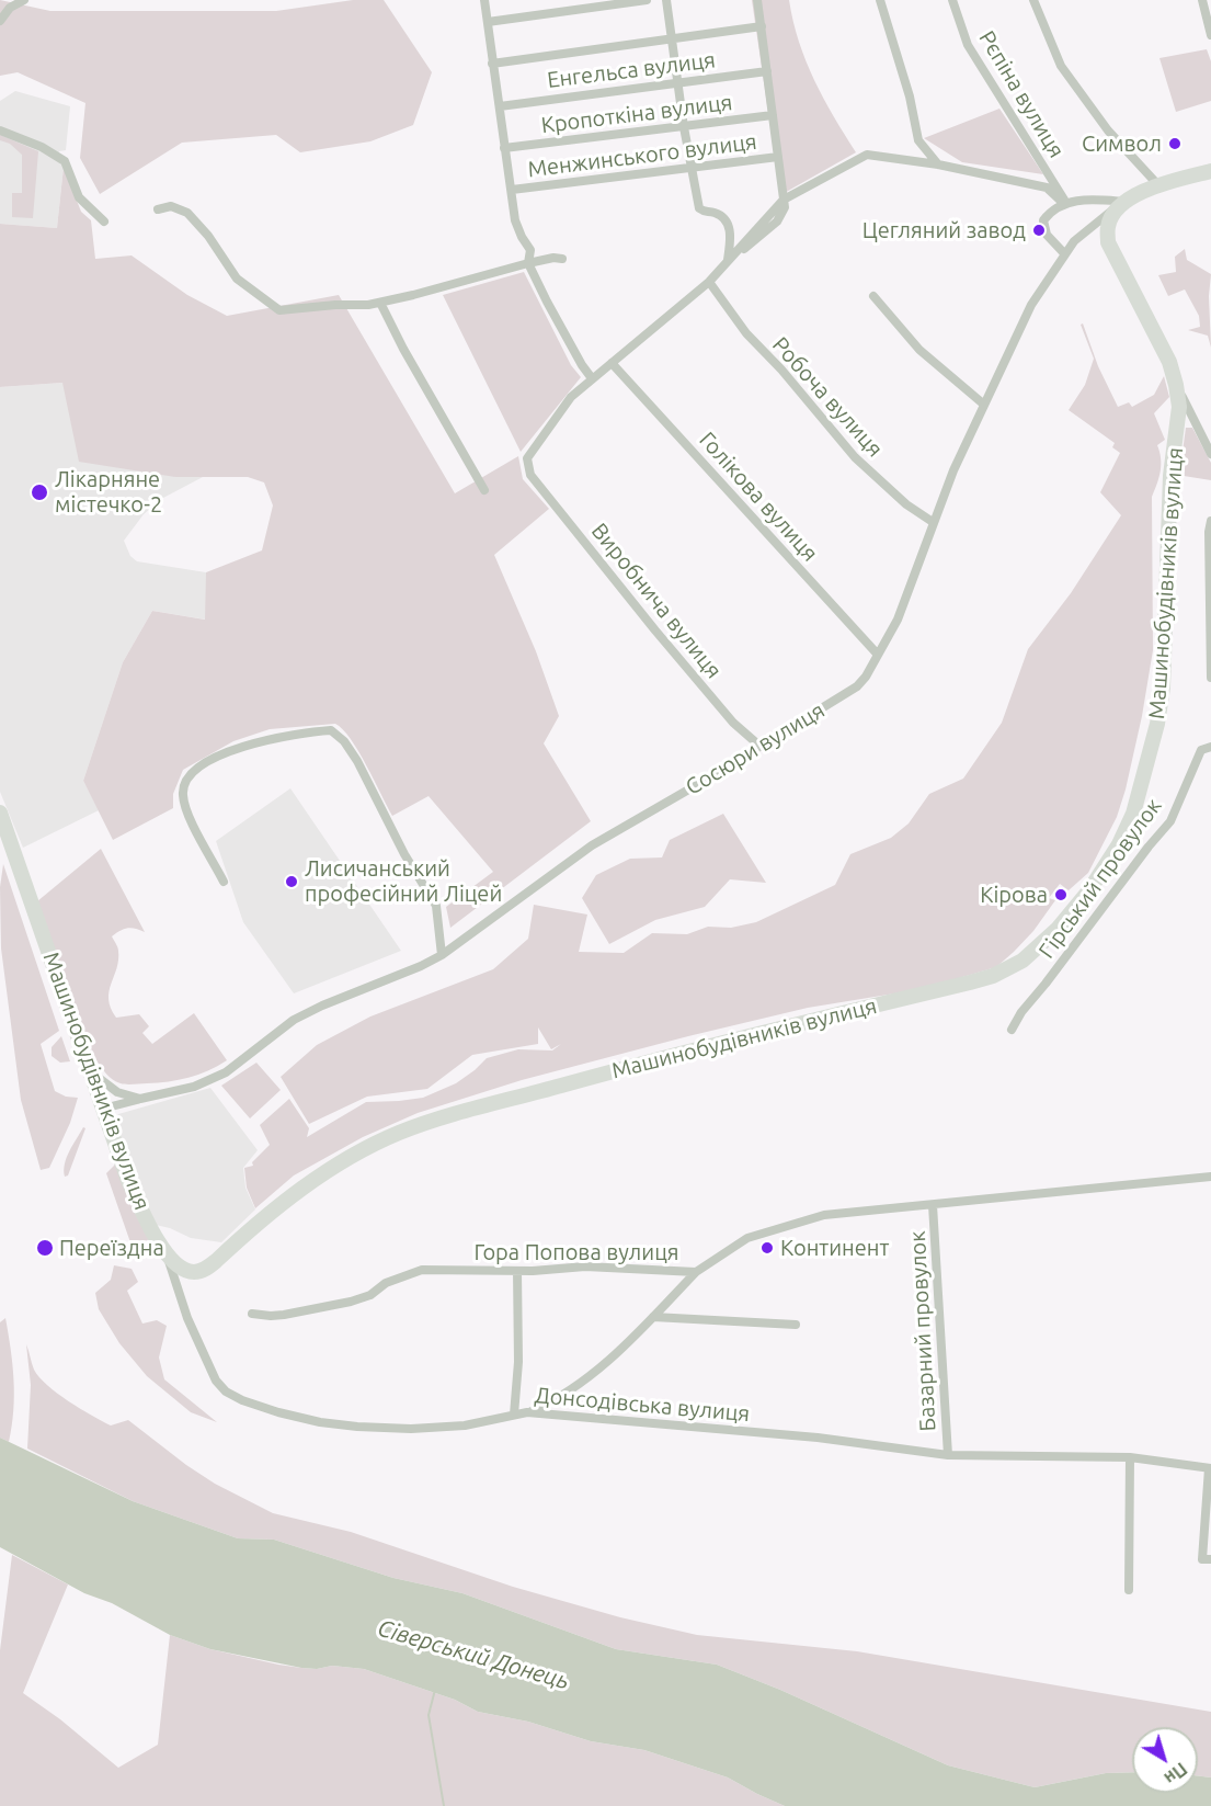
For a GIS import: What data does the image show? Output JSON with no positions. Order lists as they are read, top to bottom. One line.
{"streets":{"main road":["Машинобудівників вулиця","Сосюри вулиця"],"street":["Енгельса вулиця","Рєпіна вулиця","Кропоткіна вулиця","Менжинського вулиця","Робоча вулиця","Голікова вулиця","Виробнича вулиця","Гірський провулок","Гора Попова вулиця","Базарний провулок","Донсодівська вулиця"]},"crossings":[["Робоча вулиця","Сосюри вулиця"],["Голікова вулиця","Сосюри вулиця"],["Машинобудівників вулиця","Сосюри вулиця"],["Машинобудівників вулиця","Донсодівська вулиця"],["Виробнича вулиця","Сосюри вулиця"],["Гора Попова вулиця","Базарний провулок"],["Базарний провулок","Донсодівська вулиця"]],"water":["Сіверський Донець"],"places":["Символ","Цегляний завод","Лікарняне містечко-2","Лисичанський професійний Ліцей","Кірова","Переїздна","Континент"],"north":"bottom right"}
